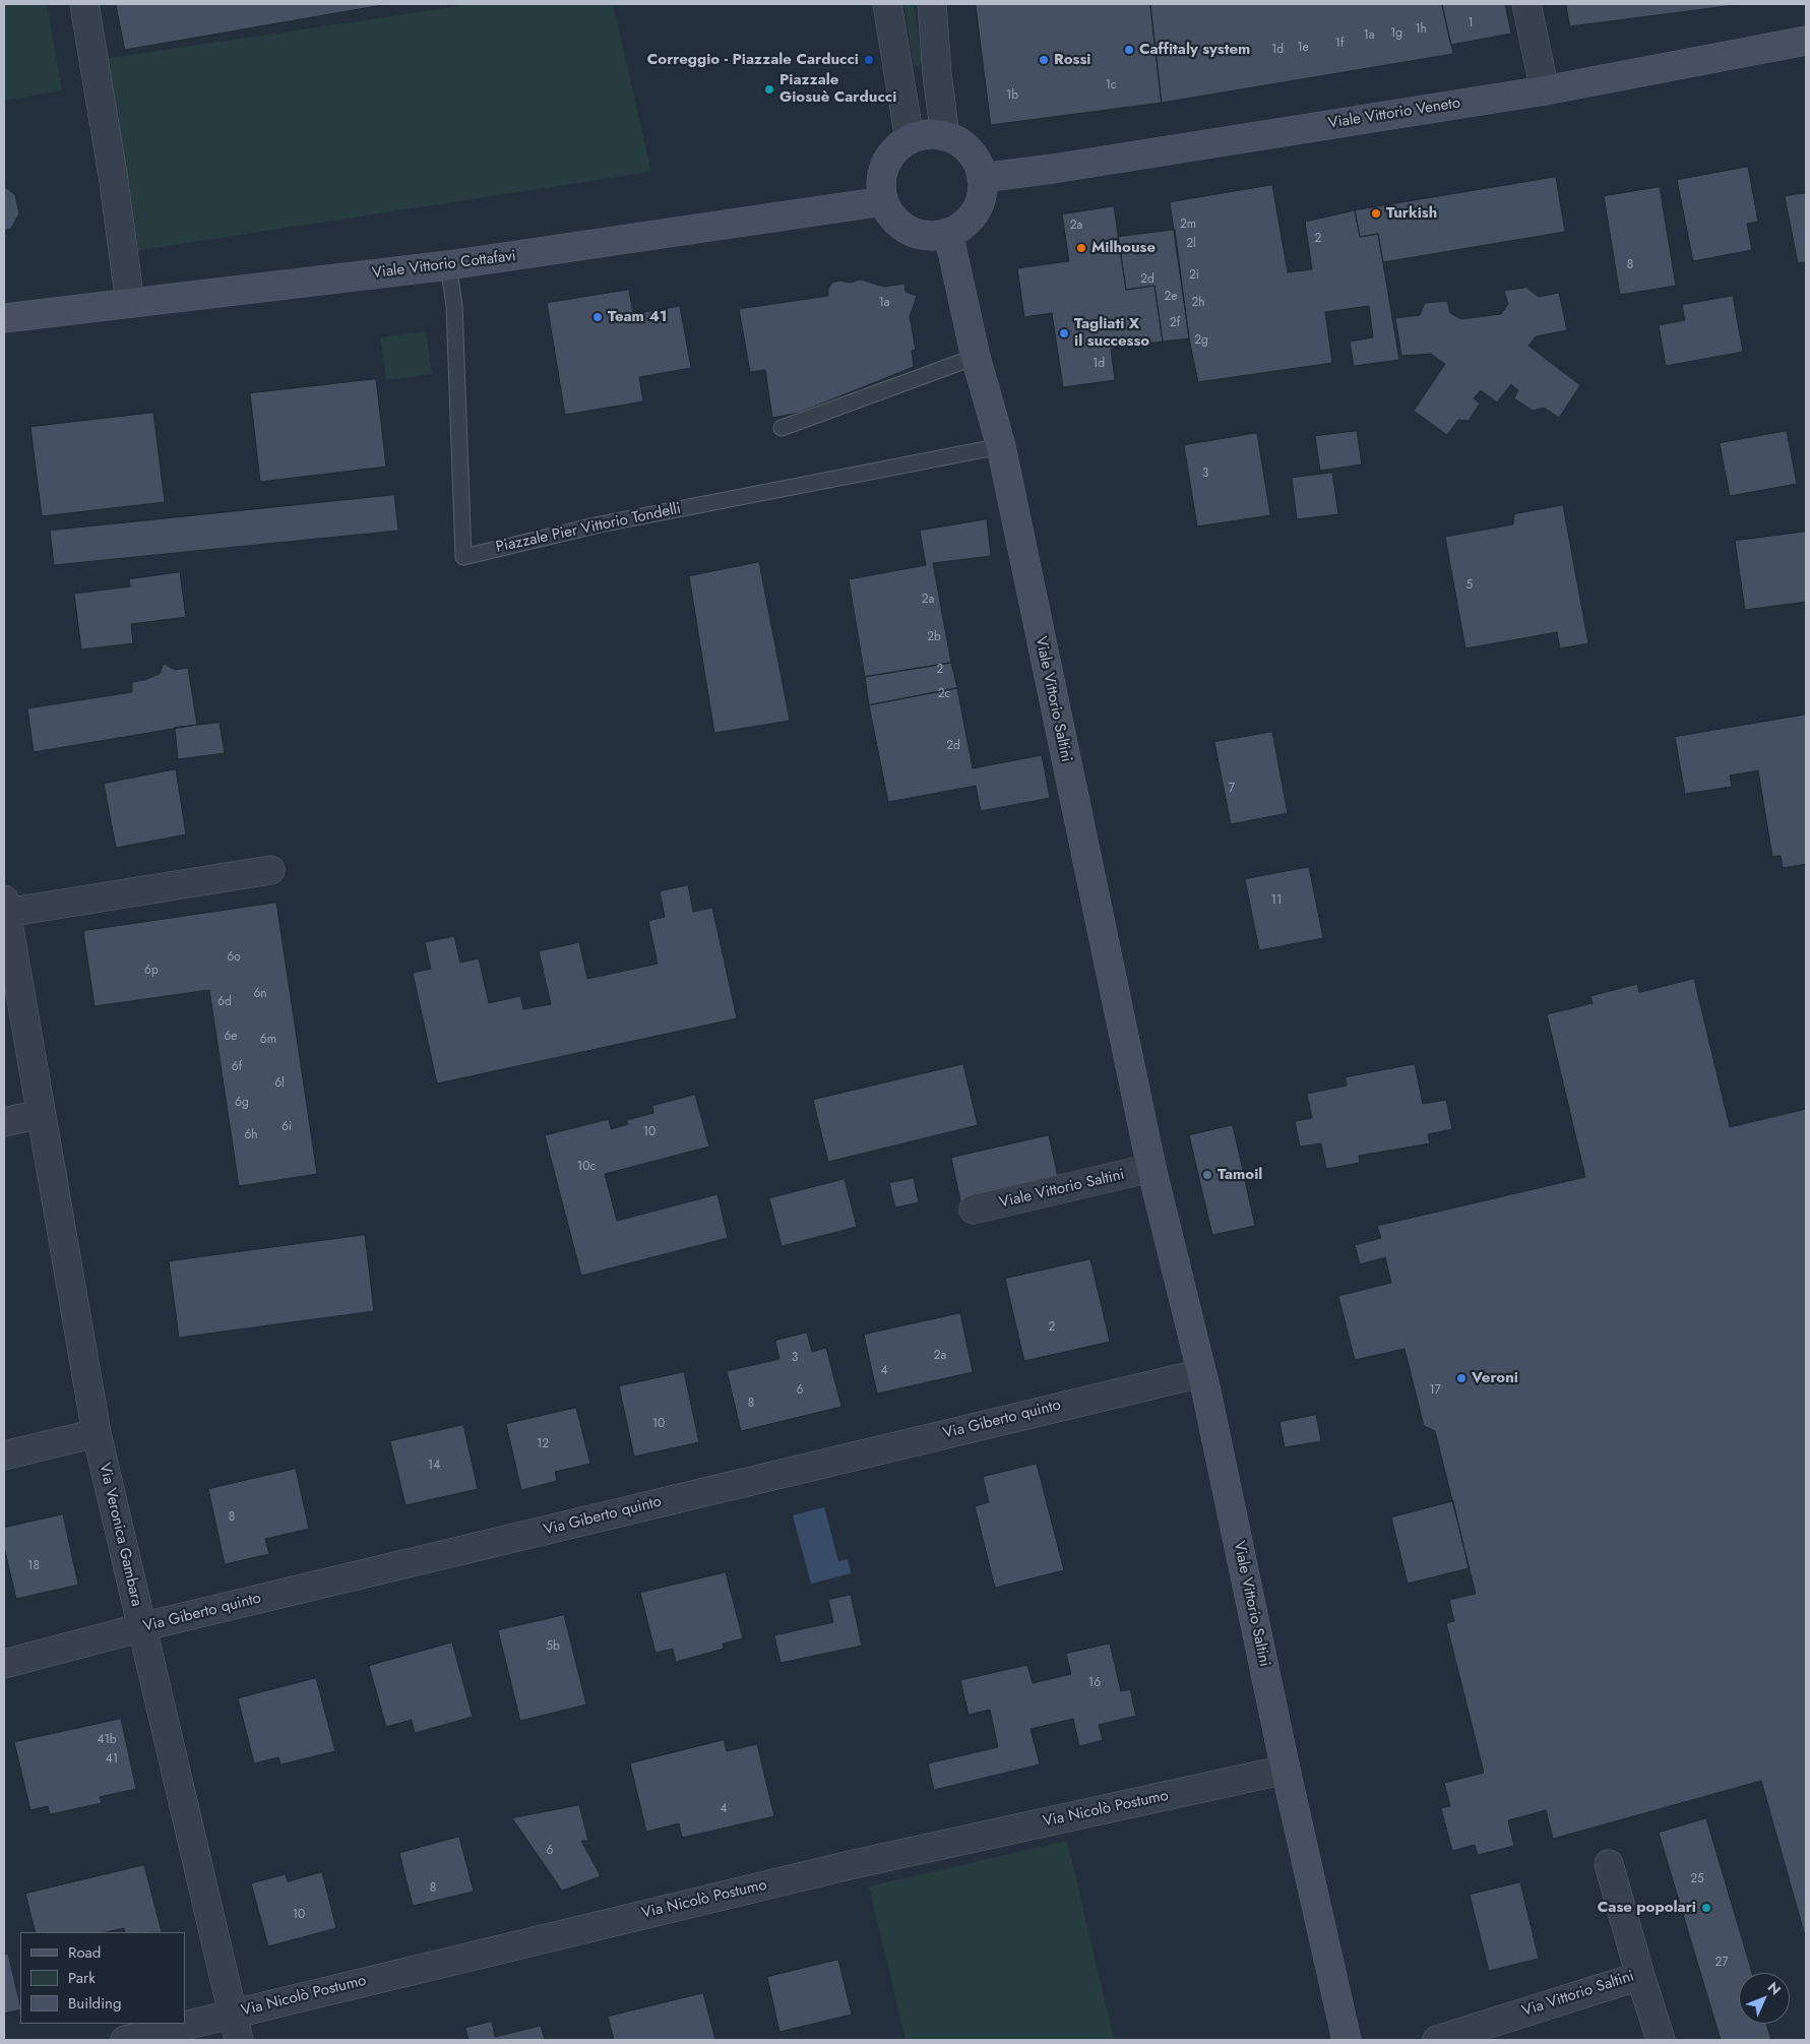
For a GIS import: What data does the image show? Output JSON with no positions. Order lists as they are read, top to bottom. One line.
{"streets":{"street":["Viale Vittorio Veneto","Viale Vittorio Cottafavi","Viale Vittorio Saltini","Via Giberto quinto","Via Veronica Gambara","Via Nicolò Postumo","Via Vittorio Saltini"],"lane":["Piazzale Pier Vittorio Tondelli"]},"crossings":[["Viale Vittorio Veneto","Viale Vittorio Cottafavi"],["Viale Vittorio Veneto","Viale Vittorio Saltini"],["Viale Vittorio Cottafavi","Piazzale Pier Vittorio Tondelli"],["Viale Vittorio Cottafavi","Viale Vittorio Saltini"],["Piazzale Pier Vittorio Tondelli","Viale Vittorio Saltini"],["Viale Vittorio Saltini","Via Giberto quinto"],["Viale Vittorio Saltini","Via Nicolò Postumo"],["Via Giberto quinto","Via Veronica Gambara"],["Via Veronica Gambara","Via Nicolò Postumo"]],"places":["Caffitaly system","Correggio - Piazzale Carducci","Rossi","Piazzale Giosuè Carducci","Turkish","Milhouse","Team 41","Tagliati X il successo","Tamoil","Veroni","Case popolari"],"house_numbers":["1","1h","1g","1a","1f","1e","1d","1c","1b","2m","2a","2","2l","8","2i","2d","2e","1a","2h","2f","2g","1d","3","5","2a","2b","2","2c","2d","7","11","6o","6p","6n","6d","6e","6m","6f","6l","6g","6i","10","6h","10c","2","2a","3","4","6","17","8","10","12","14","8","18","5b","16","41b","41","4","6","25","8","10","27"],"legend":["Road","Park","Building"],"north":"top right"}
